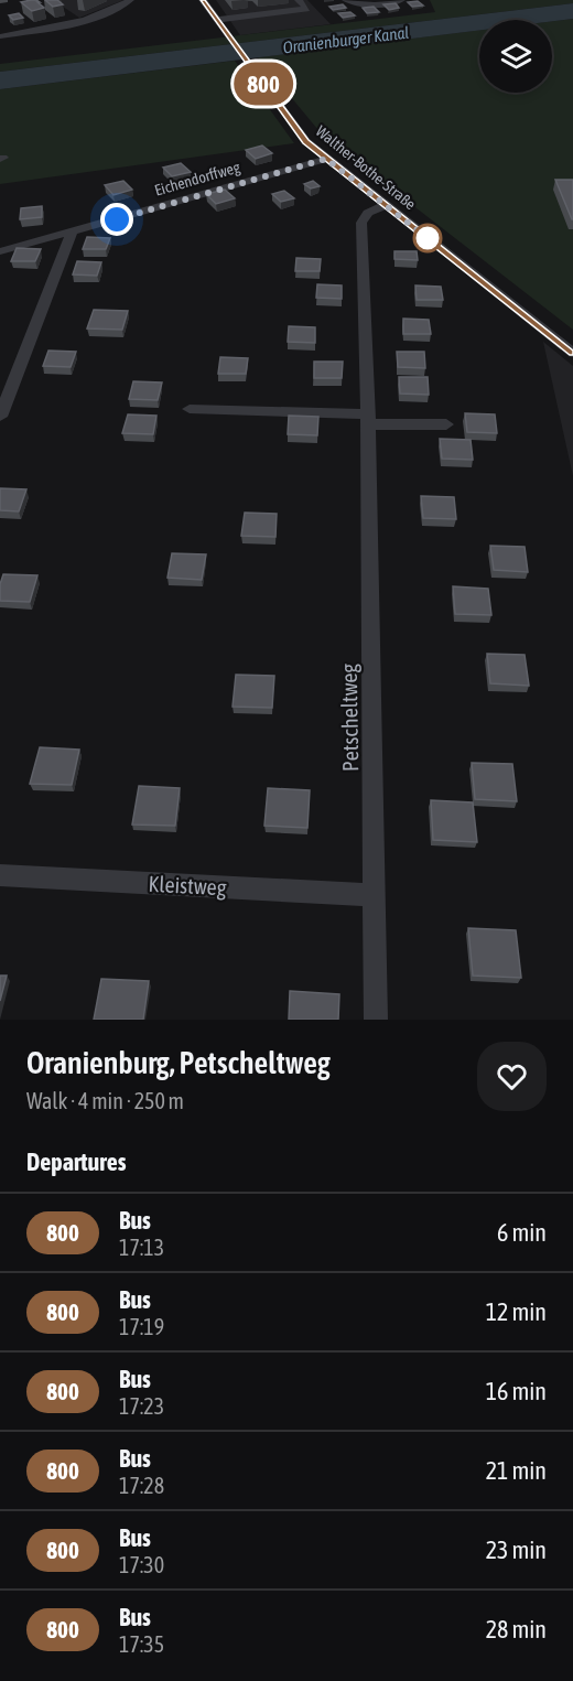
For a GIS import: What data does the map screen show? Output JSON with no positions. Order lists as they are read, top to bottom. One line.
{"streets":{"street":["Walther-Bothe-Straße","Eichendorffweg","Petscheltweg","Kleistweg"]},"crossings":[["Walther-Bothe-Straße","Eichendorffweg"],["Walther-Bothe-Straße","Petscheltweg"],["Petscheltweg","Kleistweg"]],"water":["Oranienburger Kanal"],"lines":["bus line 800"],"page":{"on_map":"800","heading":[["Oranienburg, Petscheltweg","Walk · 4 min · 250 m"],"Departures"],"list":[{"mark":"800","name":"Bus","note":"17:13","value":"6 min"},{"mark":"800","name":"Bus","note":"17:19","value":"12 min"},{"mark":"800","name":"Bus","note":"17:23","value":"16 min"},{"mark":"800","name":"Bus","note":"17:28","value":"21 min"},{"mark":"800","name":"Bus","note":"17:30","value":"23 min"},{"mark":"800","name":"Bus","note":"17:35","value":"28 min"}]}}
